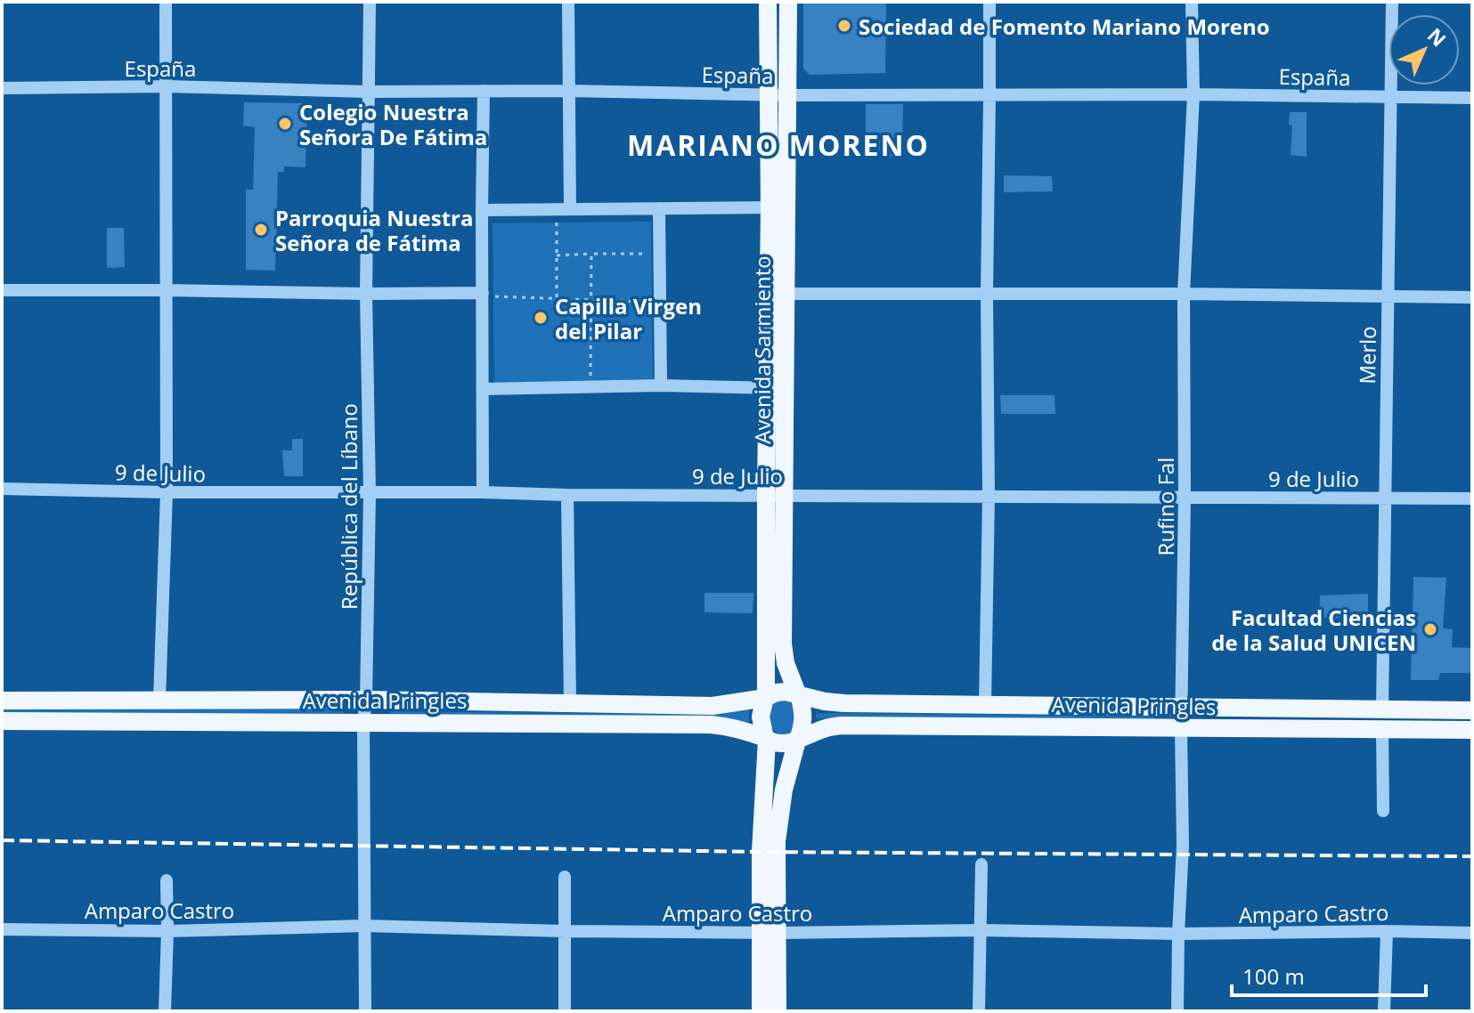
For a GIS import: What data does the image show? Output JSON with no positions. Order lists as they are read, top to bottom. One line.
{"streets":{"main road":["Avenida Sarmiento","Avenida Pringles"],"street":["España","Merlo","9 de Julio","República del Líbano","Rufino Fal","Amparo Castro"]},"crossings":[["España","Avenida Sarmiento"],["España","Merlo"],["España","República del Líbano"],["España","Rufino Fal"],["Avenida Sarmiento","9 de Julio"],["Avenida Sarmiento","Avenida Pringles"],["Merlo","9 de Julio"],["Merlo","Avenida Pringles"],["9 de Julio","República del Líbano"],["9 de Julio","Rufino Fal"],["República del Líbano","Avenida Pringles"],["República del Líbano","Amparo Castro"],["Rufino Fal","Avenida Pringles"],["Rufino Fal","Amparo Castro"]],"districts":["MARIANO MORENO"],"places":["Sociedad de Fomento Mariano Moreno","Colegio Nuestra Señora De Fátima","Parroquia Nuestra Señora de Fátima","Capilla Virgen del Pilar","Facultad Ciencias de la Salud UNICEN"],"scale_bar":"100 m","north":"top right"}
